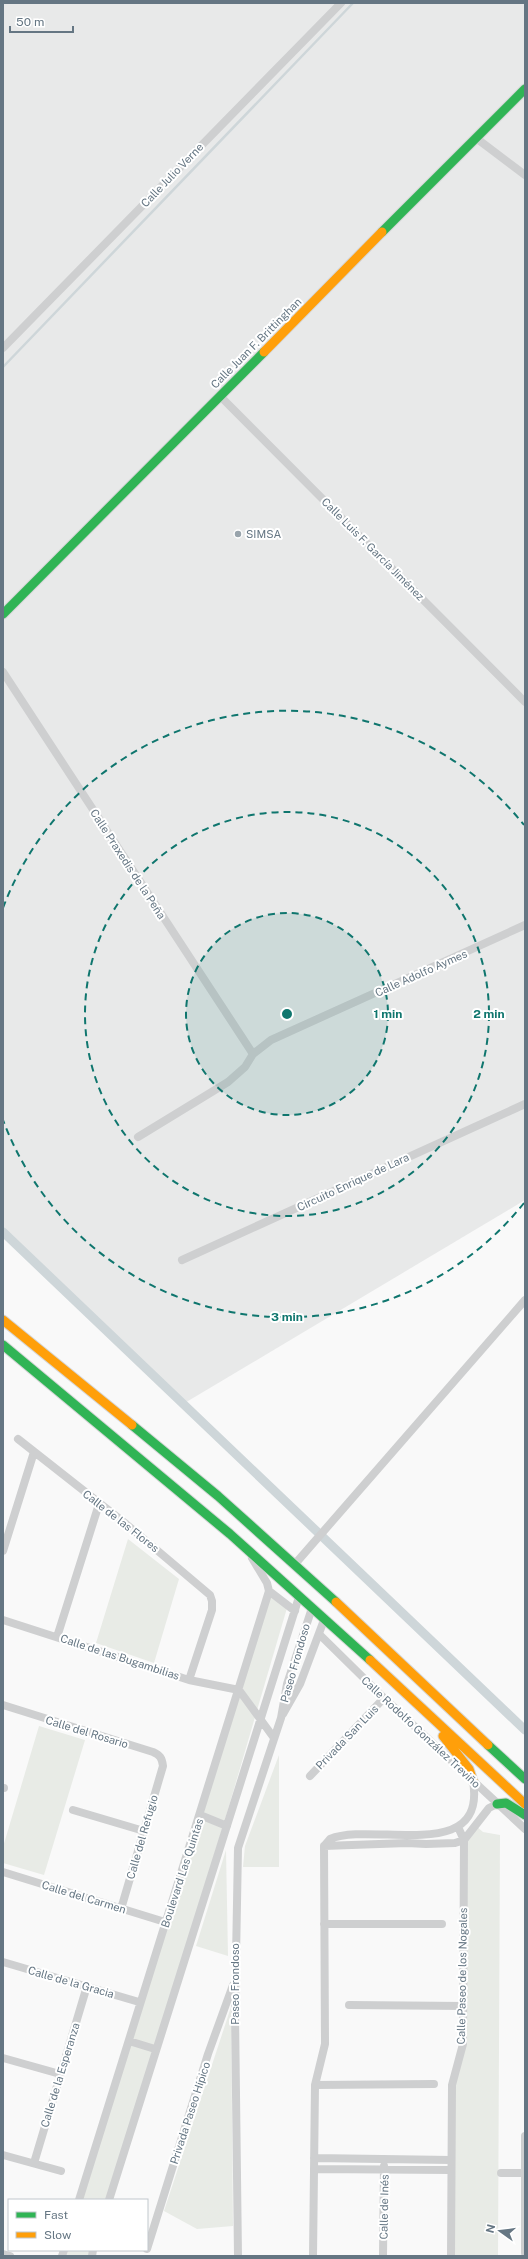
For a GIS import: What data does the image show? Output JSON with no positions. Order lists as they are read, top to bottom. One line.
{"streets":{"main road":["Calle Juan F. Brittinghan"],"street":["Calle Julio Verne","Calle Luis F. García Jiménez","Calle Praxedis de la Peña","Calle Adolfo Aymes","Circuito Enrique de Lara","Calle de las Flores","Calle de las Bugambilias","Paseo Frondoso","Calle del Rosario","Calle Rodolfo González Treviño","Privada San Luis","Calle del Refugio","Boulevard Las Quintas","Calle del Carmen","Calle Paseo de los Nogales","Calle de la Gracia","Calle de la Esperanza","Privada Paseo Hípico","Calle de Inés"]},"crossings":[["Calle Juan F. Brittinghan","Calle Luis F. García Jiménez"],["Calle Praxedis de la Peña","Calle Adolfo Aymes"],["Calle de las Flores","Calle de las Bugambilias"],["Calle de las Bugambilias","Boulevard Las Quintas"],["Paseo Frondoso","Calle Rodolfo González Treviño"],["Paseo Frondoso","Privada Paseo Hípico"],["Calle del Rosario","Calle del Refugio"],["Calle Rodolfo González Treviño","Privada San Luis"],["Calle del Refugio","Calle del Carmen"],["Boulevard Las Quintas","Calle del Carmen"],["Boulevard Las Quintas","Calle de la Gracia"],["Calle de la Gracia","Calle de la Esperanza"]],"places":["SIMSA"],"legend":["Fast","Slow"],"scale_bar":"50 m","north":"left","rings":["1 min","2 min","3 min"]}
